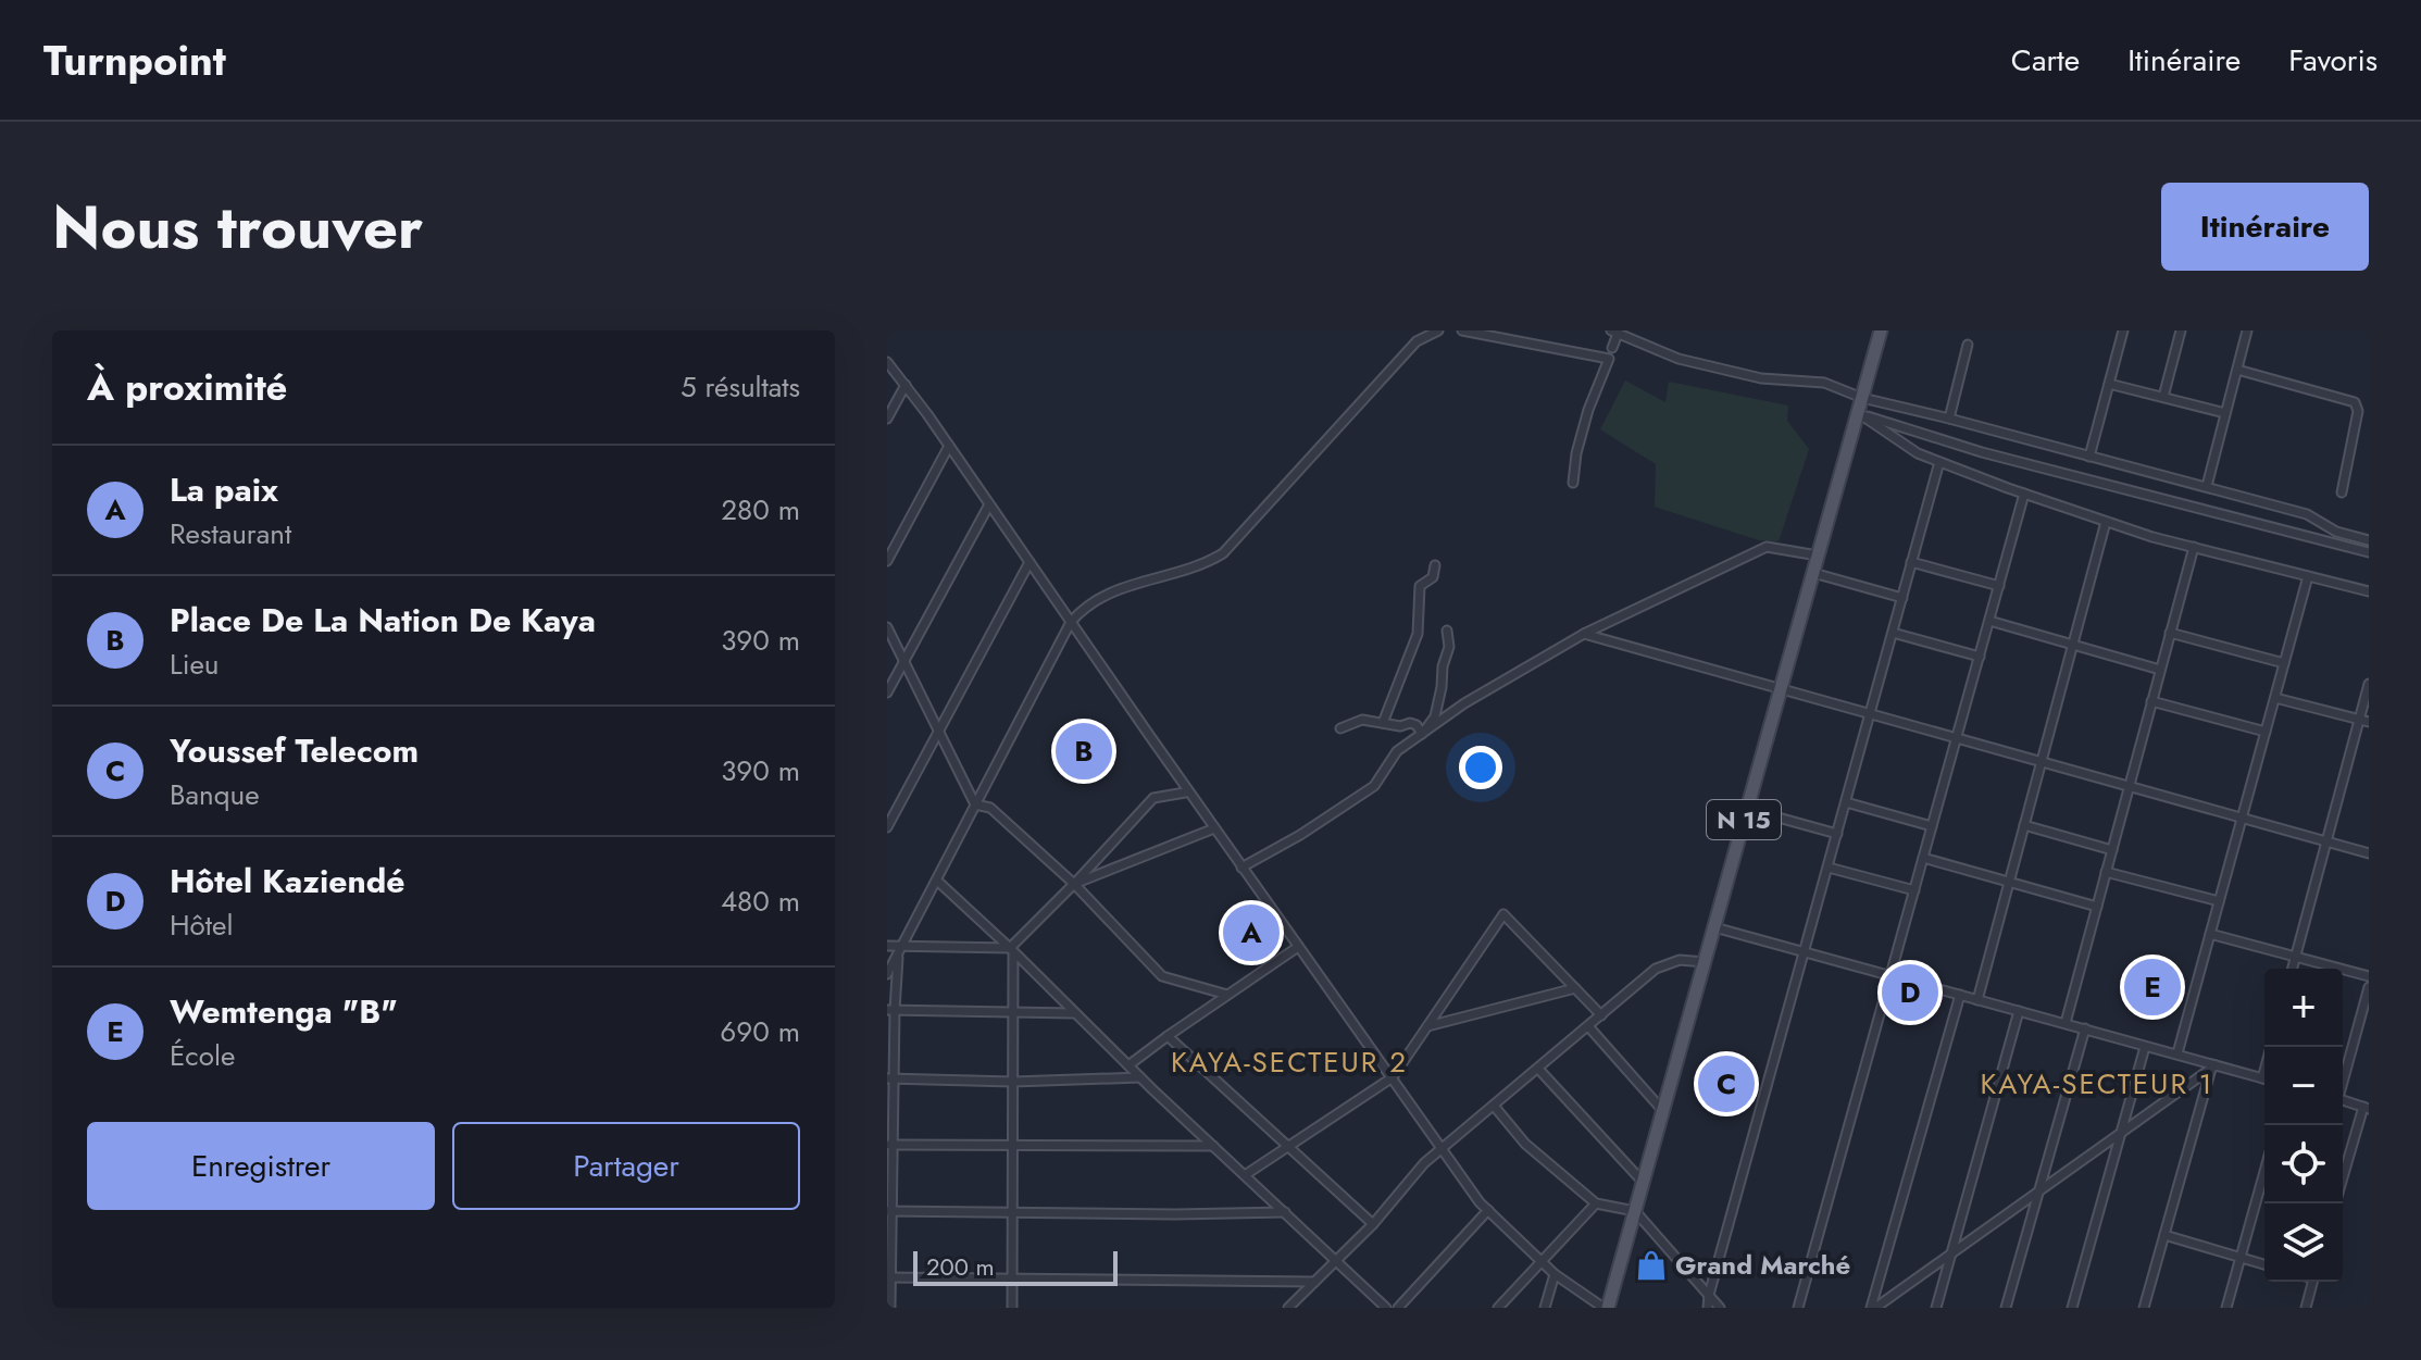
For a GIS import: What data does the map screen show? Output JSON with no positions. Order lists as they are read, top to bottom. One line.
{"streets":{"main road":["N 15"]},"districts":["KAYA-SECTEUR 2","KAYA-SECTEUR 1"],"places":{"shop":["Grand Marché"]},"scale_bar":"200 m","page":{"header":"Turnpoint","nav":["Carte","Itinéraire","Favoris"],"title":"Nous trouver","buttons":["Itinéraire",["Enregistrer","Partager"]],"heading":["À proximité","5 résultats"],"list":[{"mark":"A","name":"La paix","note":"Restaurant","value":"280 m"},{"mark":"B","name":"Place De La Nation De Kaya","note":"Lieu","value":"390 m"},{"mark":"C","name":"Youssef Telecom","note":"Banque","value":"390 m"},{"mark":"D","name":"Hôtel Kaziendé","note":"Hôtel","value":"480 m"},{"mark":"E","name":"Wemtenga \"B\"","note":"École","value":"690 m"}],"pins":["B","A","E","D","C"],"map_buttons":["+","−"],"scale":"200 m"}}
